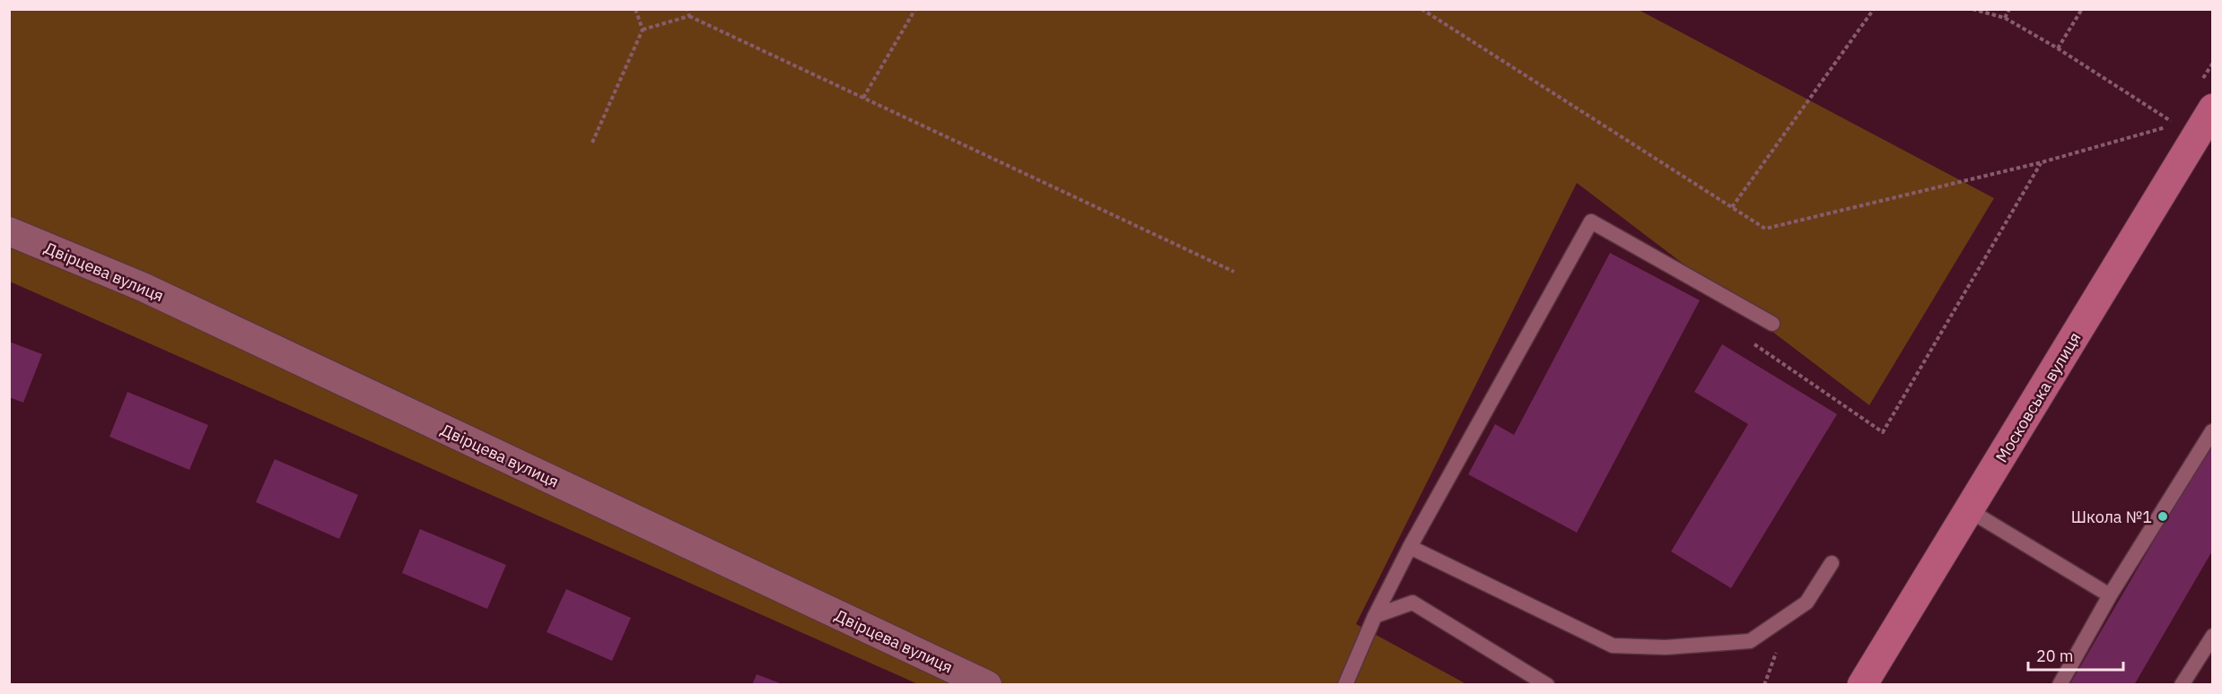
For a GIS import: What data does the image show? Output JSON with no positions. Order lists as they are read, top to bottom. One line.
{"streets":{"main road":["Московська вулиця"],"street":["Двірцева вулиця"]},"places":["Школа №1"],"scale_bar":"20 m"}
